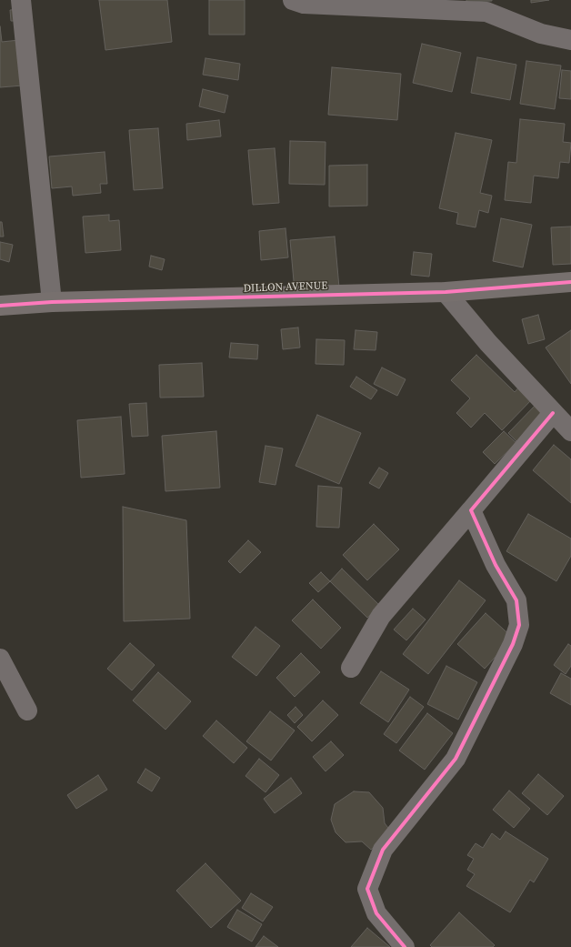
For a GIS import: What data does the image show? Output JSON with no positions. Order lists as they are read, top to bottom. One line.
{"streets":{"street":["DILLON AVENUE"]}}
